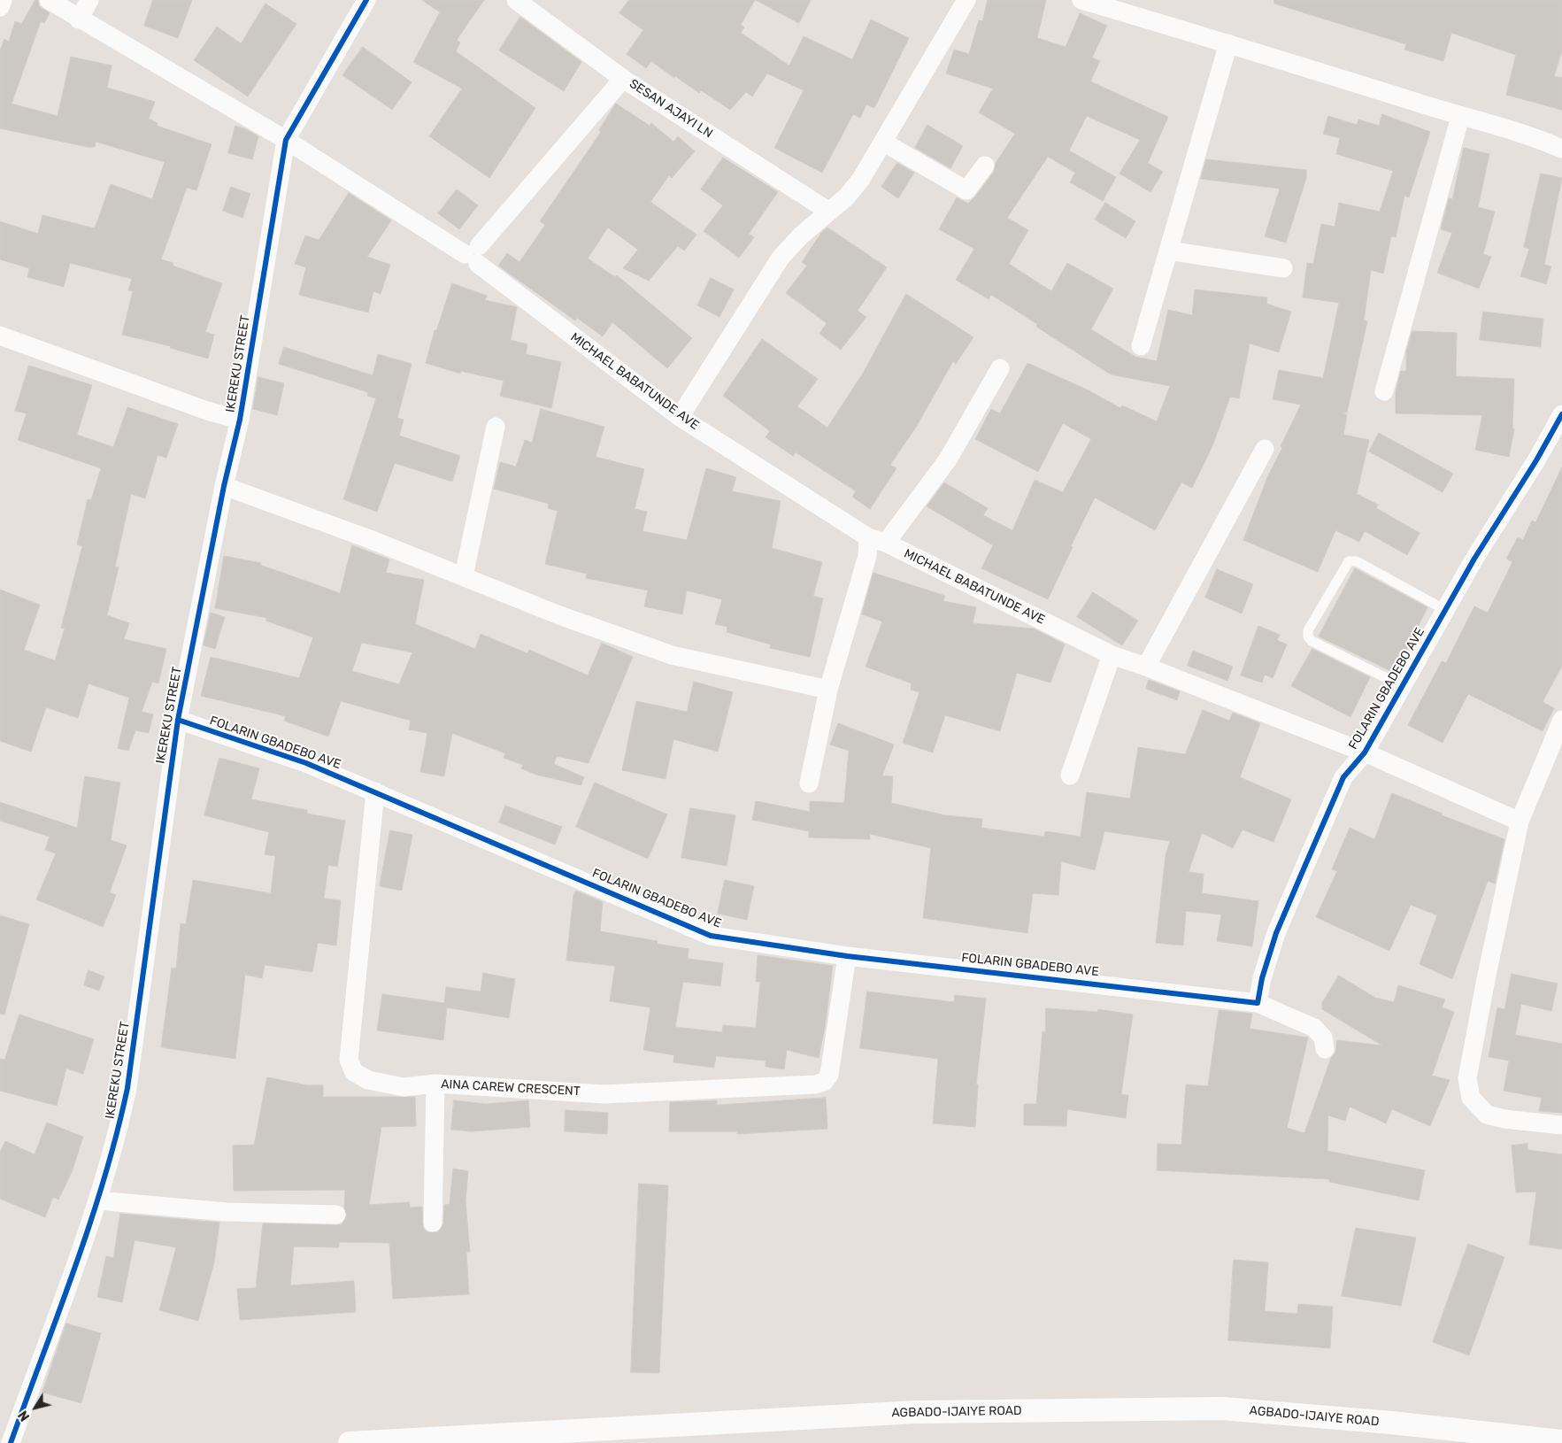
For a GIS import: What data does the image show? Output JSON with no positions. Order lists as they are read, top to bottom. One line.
{"streets":{"street":["SESAN AJAYI LN","IKEREKU STREET","MICHAEL BABATUNDE AVE","FOLARIN GBADEBO AVE","AINA CAREW CRESCENT","AGBADO-IJAIYE ROAD"]},"crossings":[["IKEREKU STREET","MICHAEL BABATUNDE AVE"],["IKEREKU STREET","FOLARIN GBADEBO AVE"],["MICHAEL BABATUNDE AVE","FOLARIN GBADEBO AVE"],["FOLARIN GBADEBO AVE","AINA CAREW CRESCENT"]],"north":"bottom left"}
